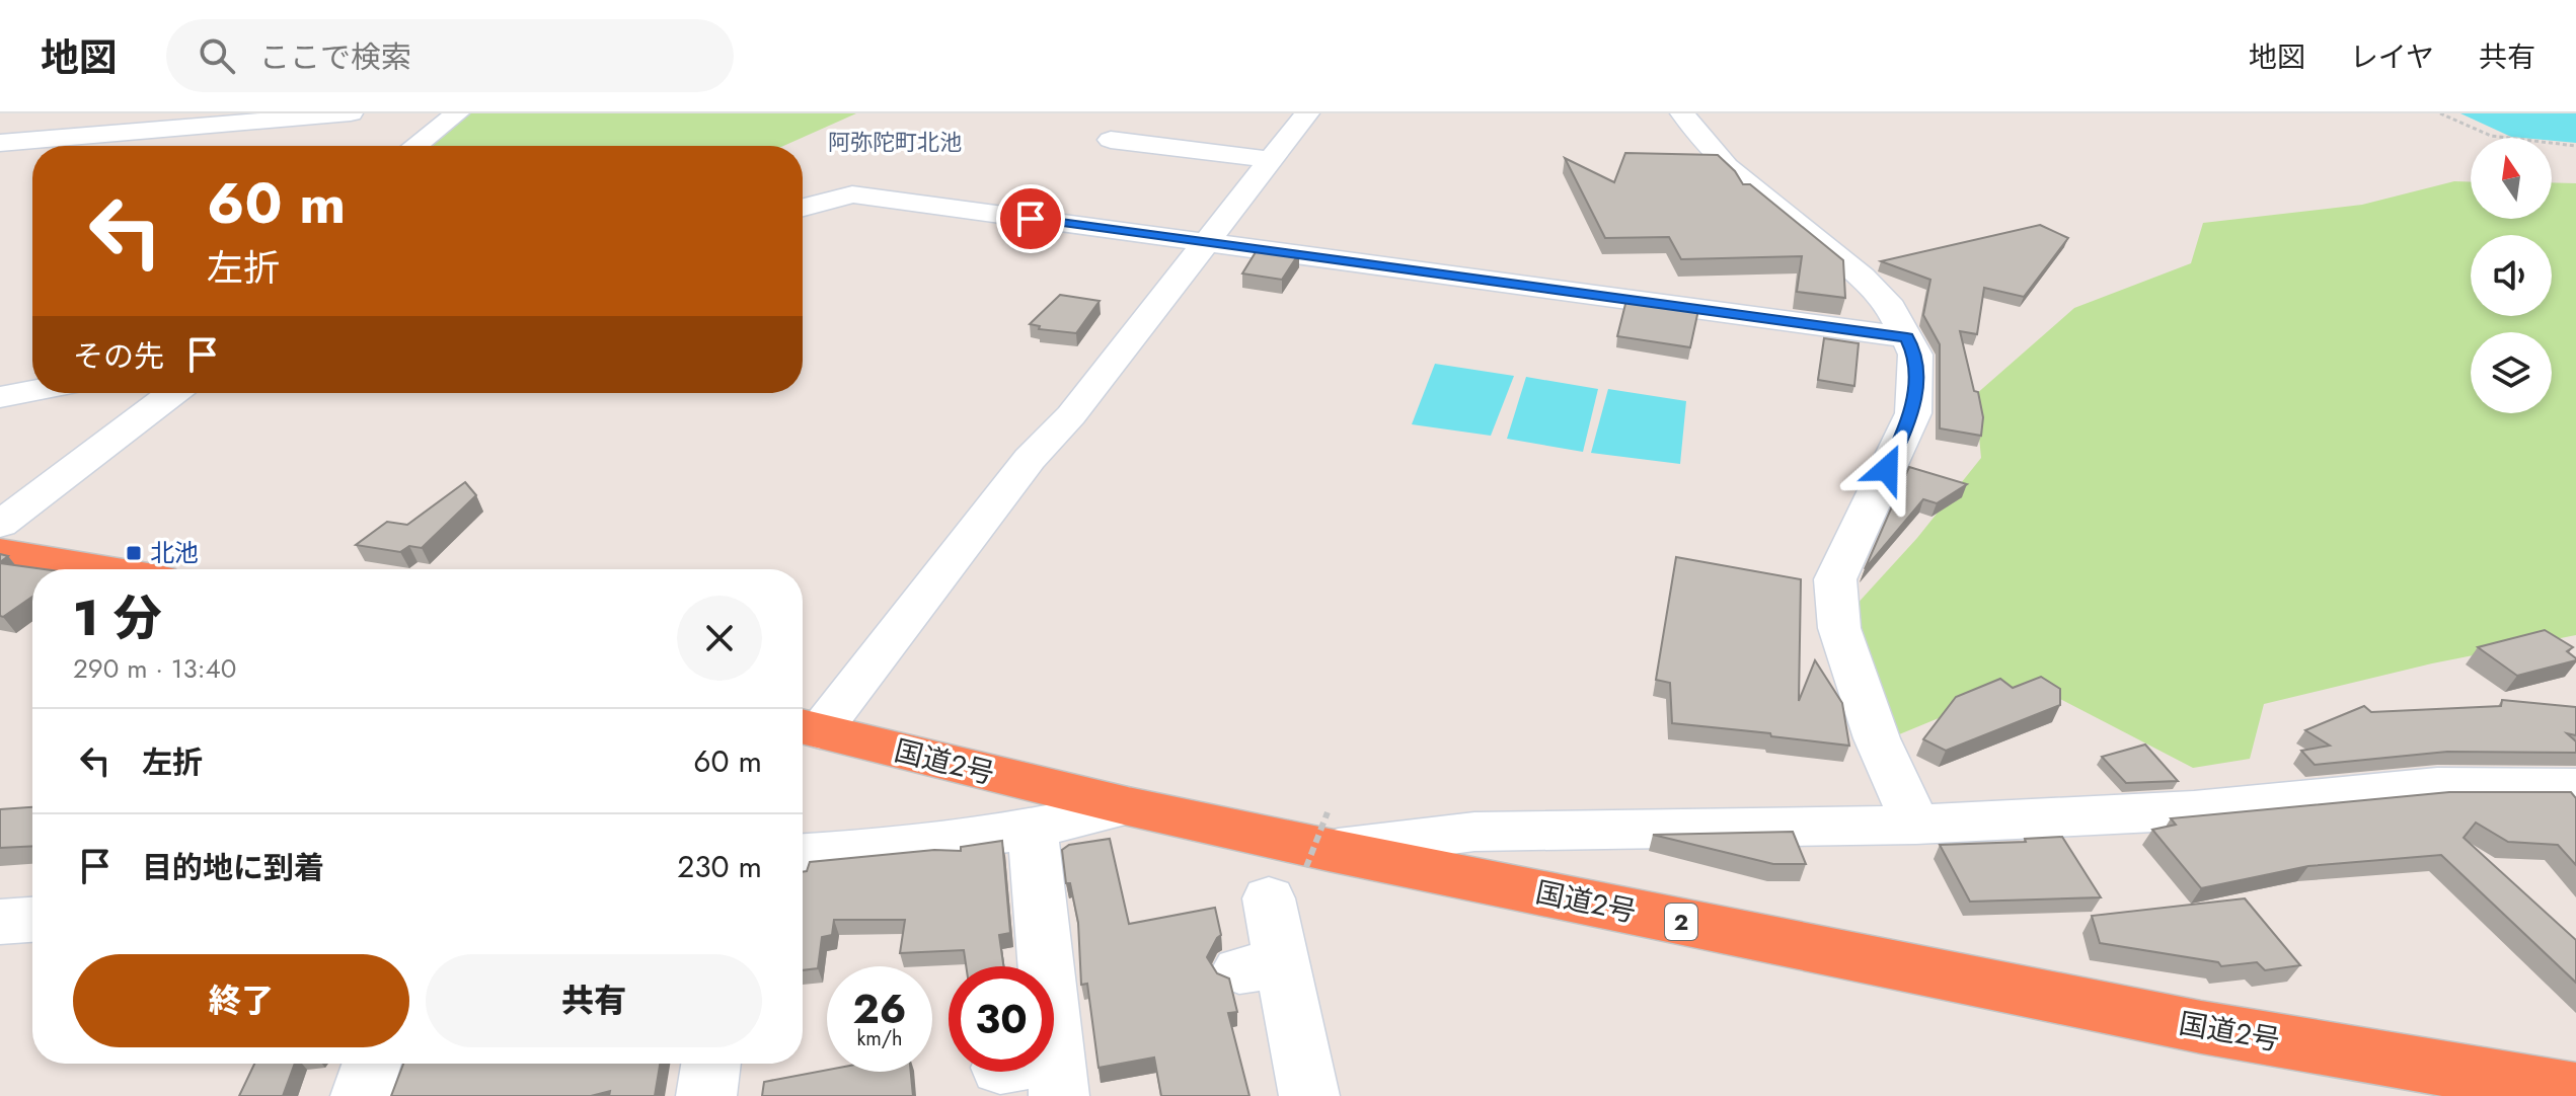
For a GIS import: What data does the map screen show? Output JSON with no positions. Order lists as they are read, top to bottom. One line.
{"streets":{"highway":["国道2号","2"]},"districts":["阿弥陀町北池"],"places":{"transit":["北池"]},"north":"top","page":{"header":"地図","search":"ここで検索","nav":["地図","レイヤ","共有"],"turn":["60 m","左折"],"then":"その先","heading":["1 分","290 m · 13:40"],"list":[{"name":"左折","value":"60 m"},{"name":"目的地に到着","value":"230 m"}],"buttons":["終了","共有"],"speed":"26 km/h","limit":"30"}}
